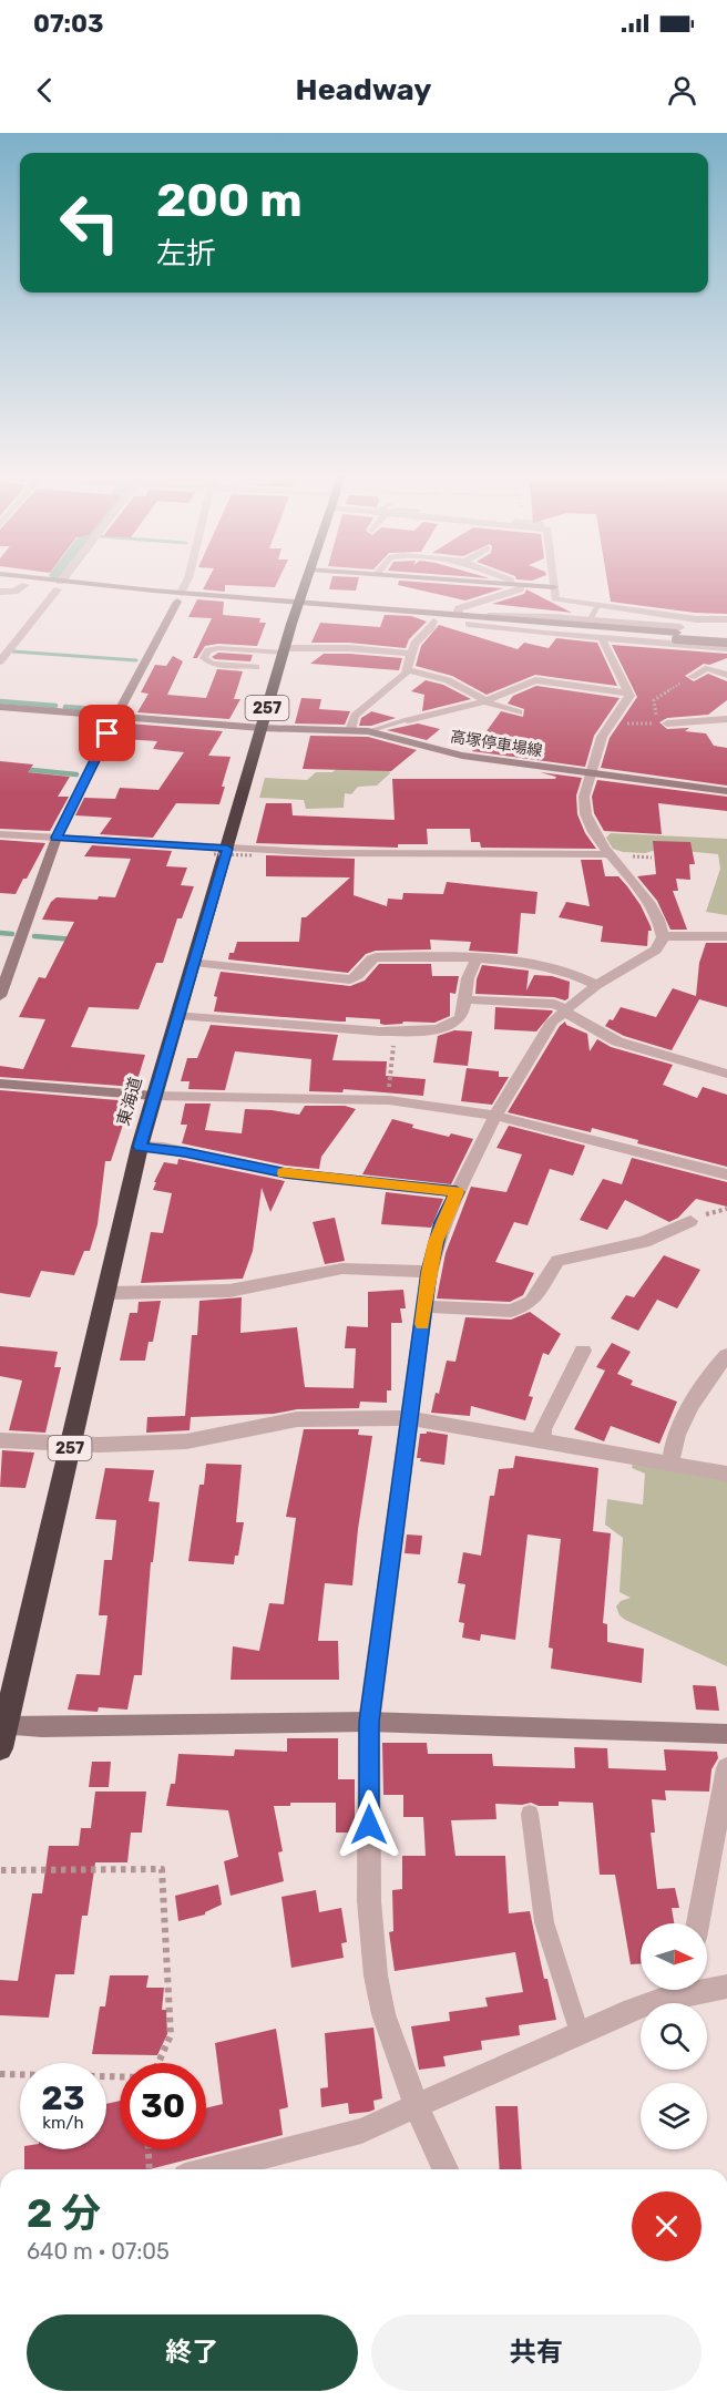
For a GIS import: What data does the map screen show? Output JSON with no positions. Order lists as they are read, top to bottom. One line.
{"streets":{"highway":["257","東海道"],"street":["高塚停車場線"]},"crossings":[["高塚停車場線","東海道"]],"north":"right","page":{"status":"07:03","header":"Headway","turn":["200 m","左折"],"speed":"23 km/h","limit":"30","heading":["2 分","640 m · 07:05"],"buttons":["終了","共有"]}}
